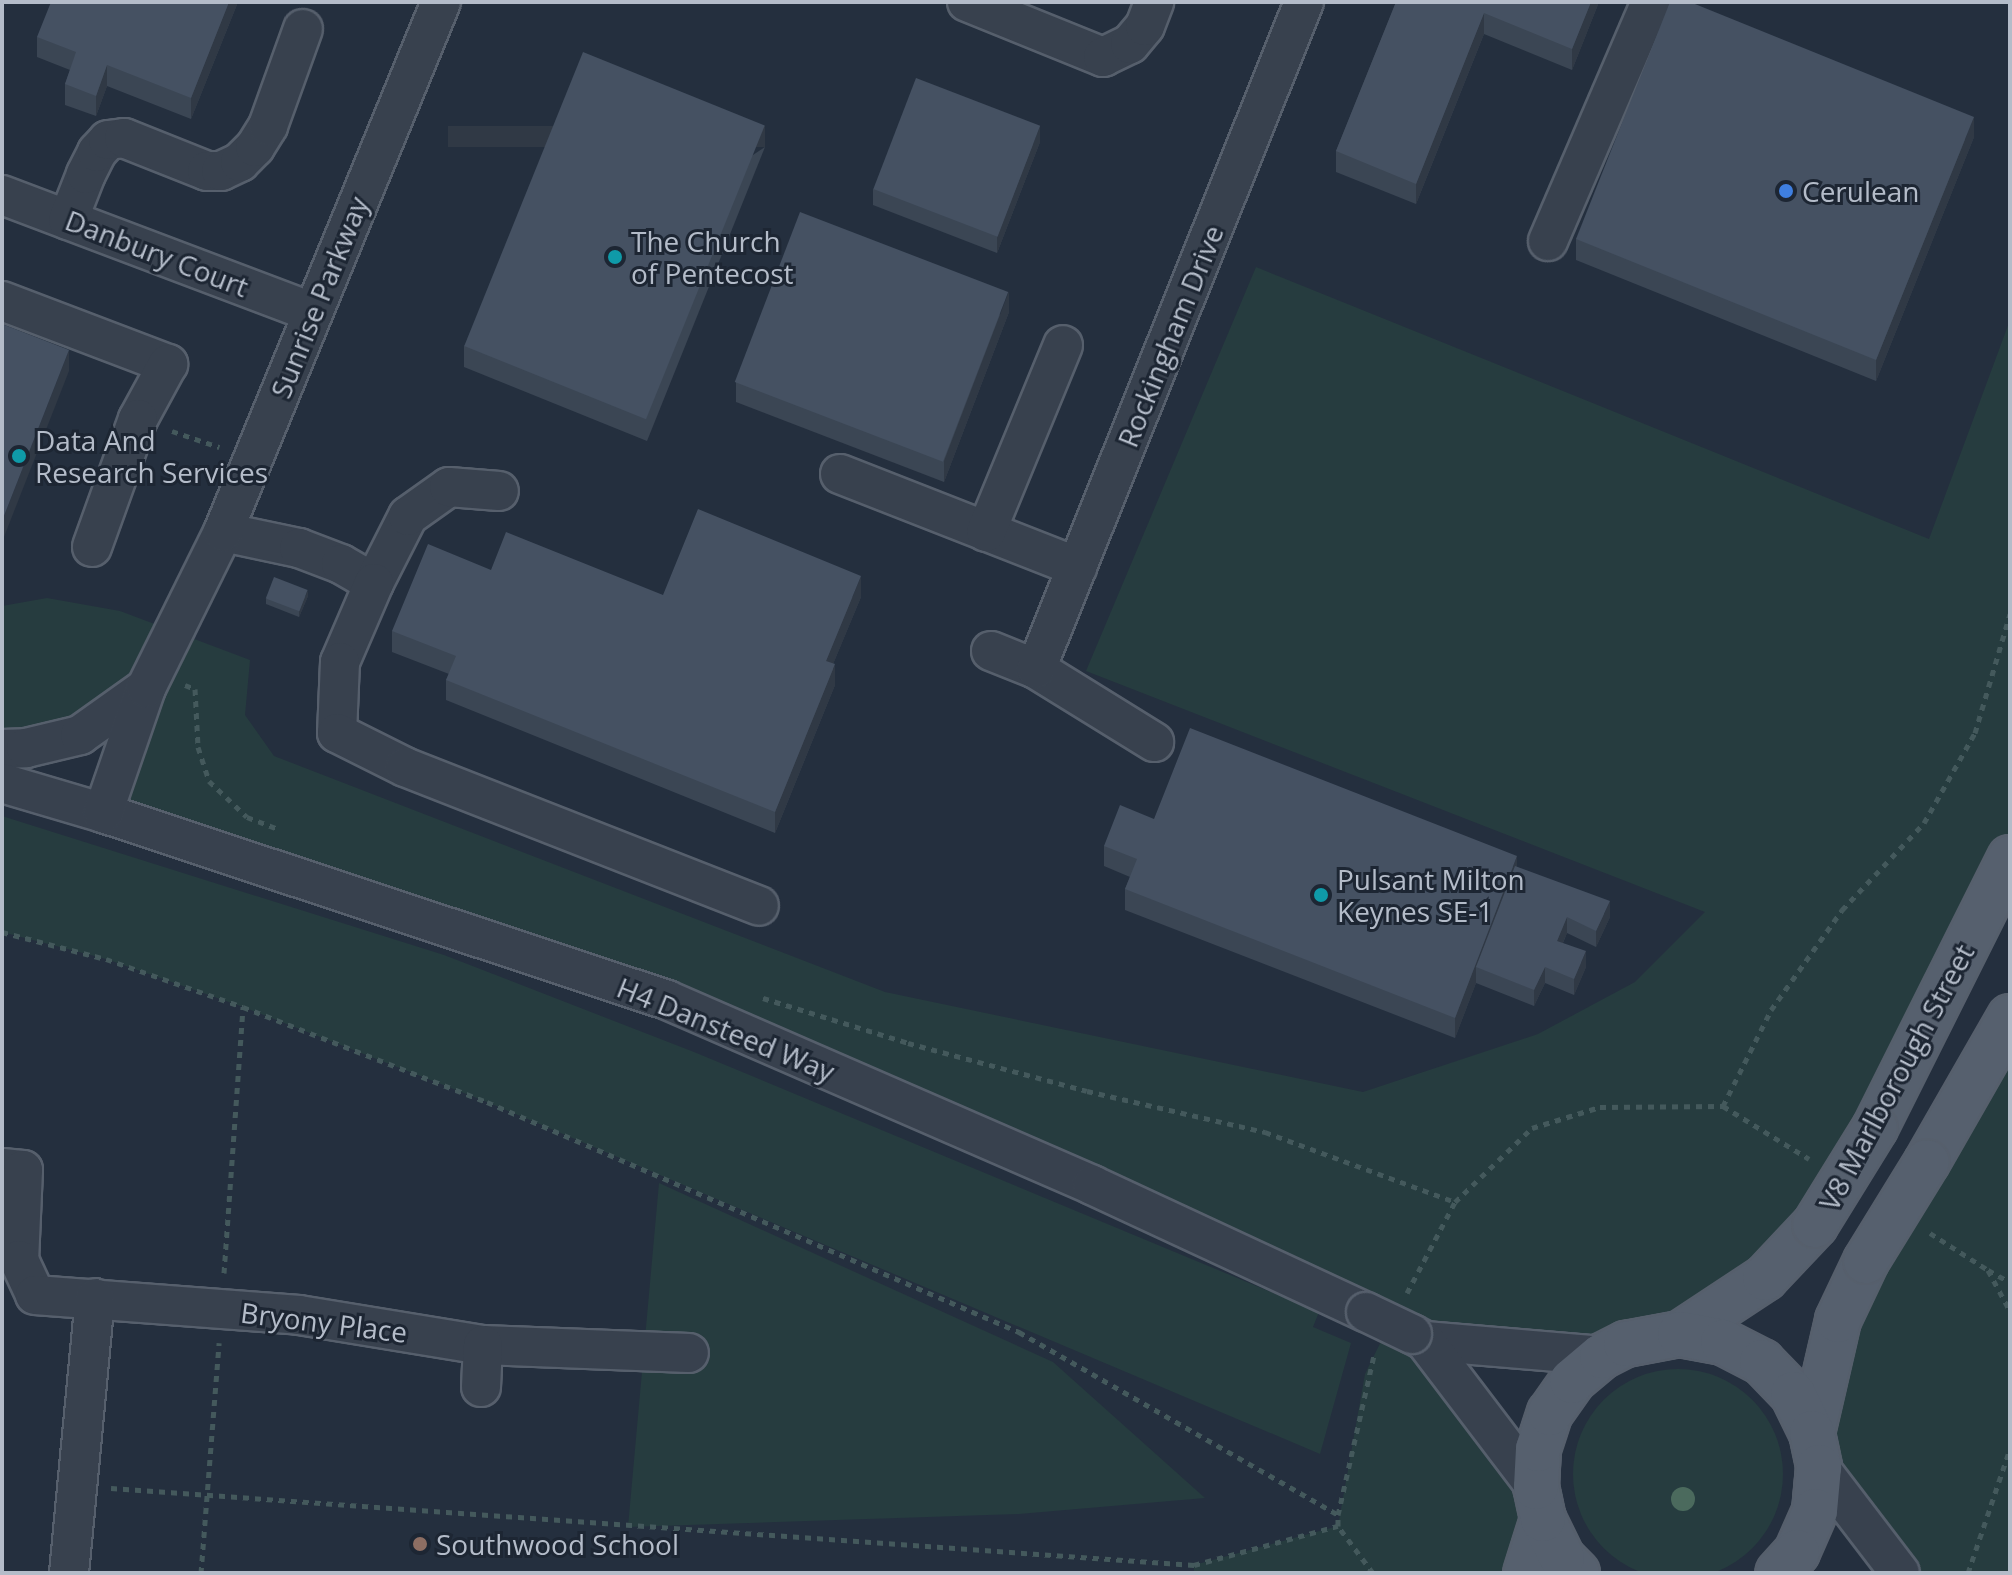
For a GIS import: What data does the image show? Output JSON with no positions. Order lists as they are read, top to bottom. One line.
{"streets":{"main road":["V8 Marlborough Street"],"street":["Danbury Court","Sunrise Parkway","Rockingham Drive","H4 Dansteed Way","Bryony Place"]},"crossings":[["Danbury Court","Sunrise Parkway"],["Sunrise Parkway","H4 Dansteed Way"]],"places":["Cerulean","The Church of Pentecost","Data And Research Services","Pulsant Milton Keynes SE-1","Southwood School"]}
